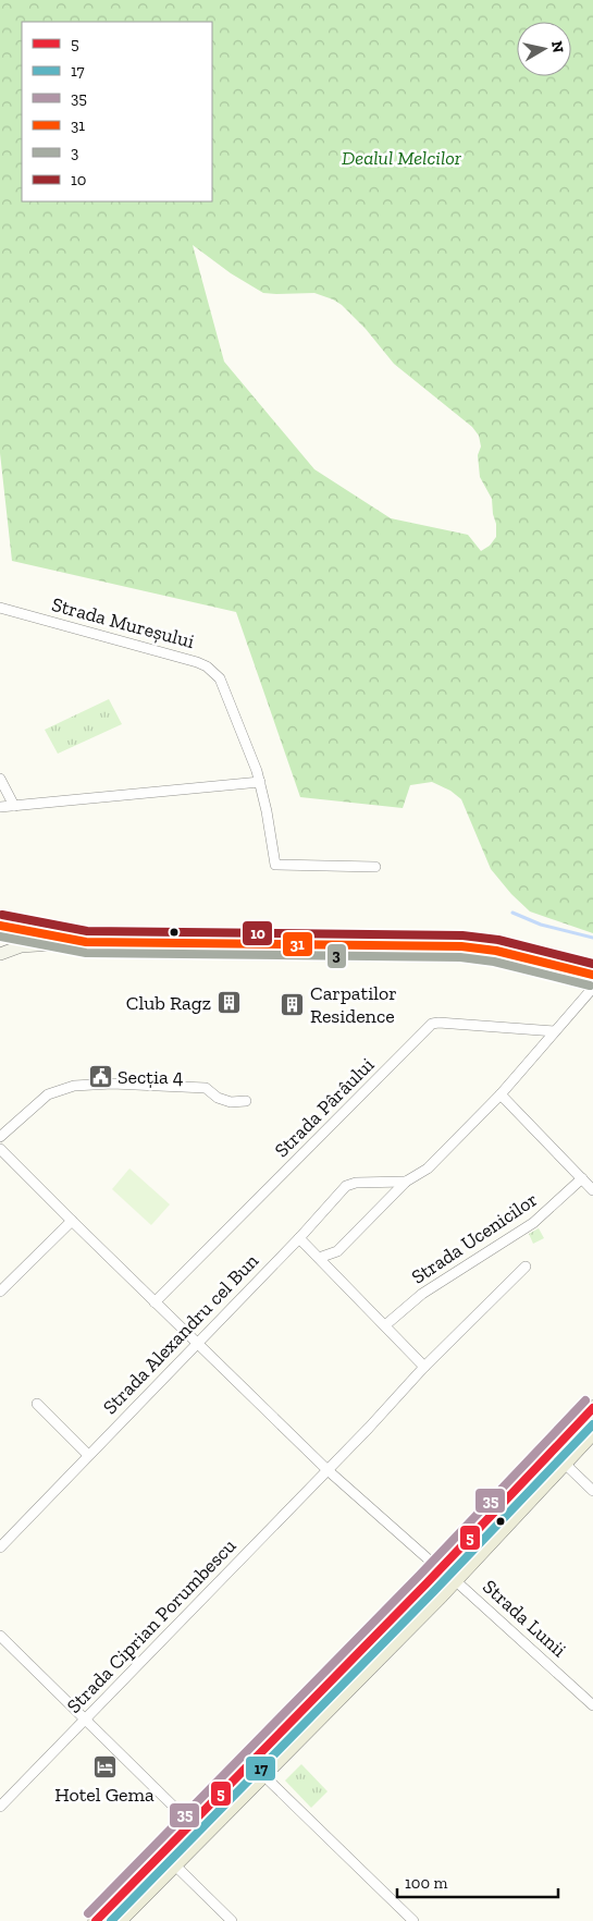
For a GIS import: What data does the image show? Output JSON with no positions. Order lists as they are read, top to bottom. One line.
{"streets":{"street":["Strada Mureșului","Strada Pârâului","Strada Ucenicilor","Strada Alexandru cel Bun","Strada Lunii","Strada Ciprian Porumbescu"]},"parks":["Dealul Melcilor"],"places":{"building":["Club Ragz","Carpatilor Residence"],"public building":["Secția 4"],"hotel":["Hotel Gema"]},"lines":["transit line 10","transit line 31","transit line 3","transit line 35","transit line 5","transit line 17"],"legend":["5","17","35","31","3","10"],"scale_bar":"100 m","north":"right"}
